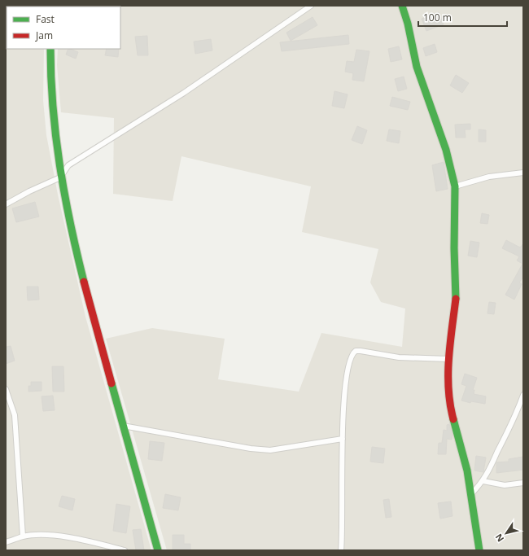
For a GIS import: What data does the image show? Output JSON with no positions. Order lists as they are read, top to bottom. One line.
{"legend":["Fast","Jam"],"scale_bar":"100 m","north":"bottom left"}
